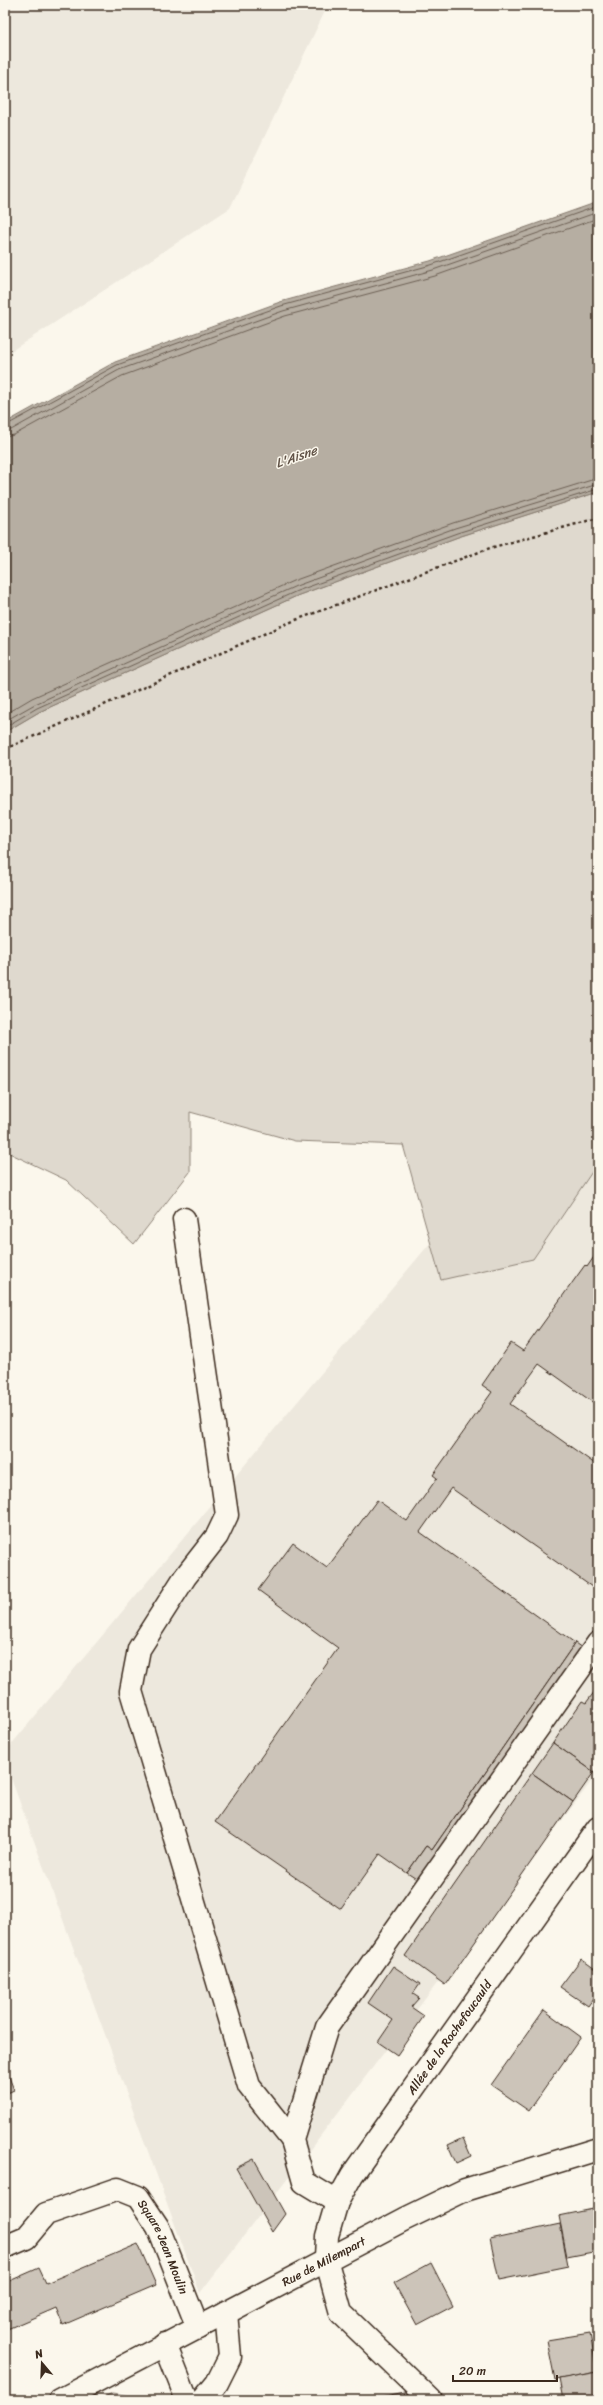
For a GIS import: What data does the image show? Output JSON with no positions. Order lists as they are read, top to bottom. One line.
{"streets":{"street":["Allée de la Rochefoucauld","Square Jean Moulin","Rue de Milempart"]},"crossings":[["Allée de la Rochefoucauld","Rue de Milempart"],["Square Jean Moulin","Rue de Milempart"]],"water":["L'Aisne"],"scale_bar":"20 m","north":"top"}
